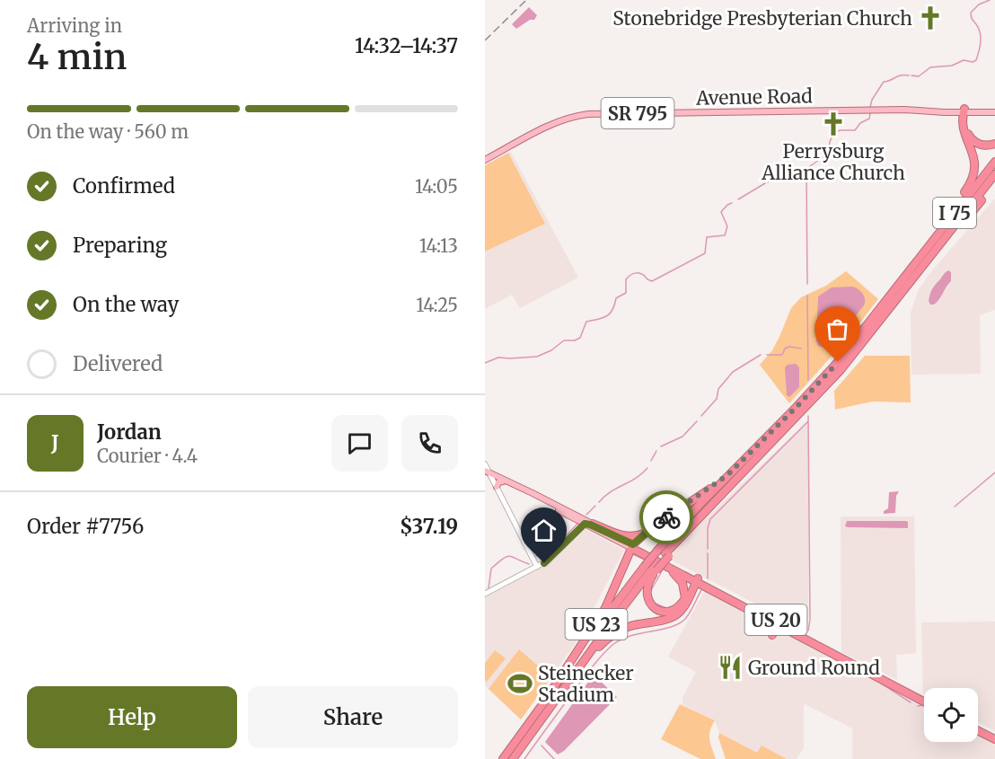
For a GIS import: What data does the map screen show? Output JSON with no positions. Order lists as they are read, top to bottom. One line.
{"streets":{"highway":["I 75","US 20","US 23"],"main road":["Avenue Road","SR 795"]},"crossings":[["I 75","US 23"],["US 20","US 23"]],"places":{"church":["Stonebridge Presbyterian Church","Perrysburg Alliance Church"],"restaurant":["Ground Round"],"sports":["Steinecker Stadium"]},"page":{"heading":["4 min","Arriving in","14:32–14:37"],"panel":["Jordan","Courier · 4.4","Order #7756","$37.19"],"bar":"On the way · 560 m","list":[["Confirmed","14:05"],["Preparing","14:13"],["On the way","14:25"],"Delivered"],"round":"J","buttons":["Help","Share"]}}
